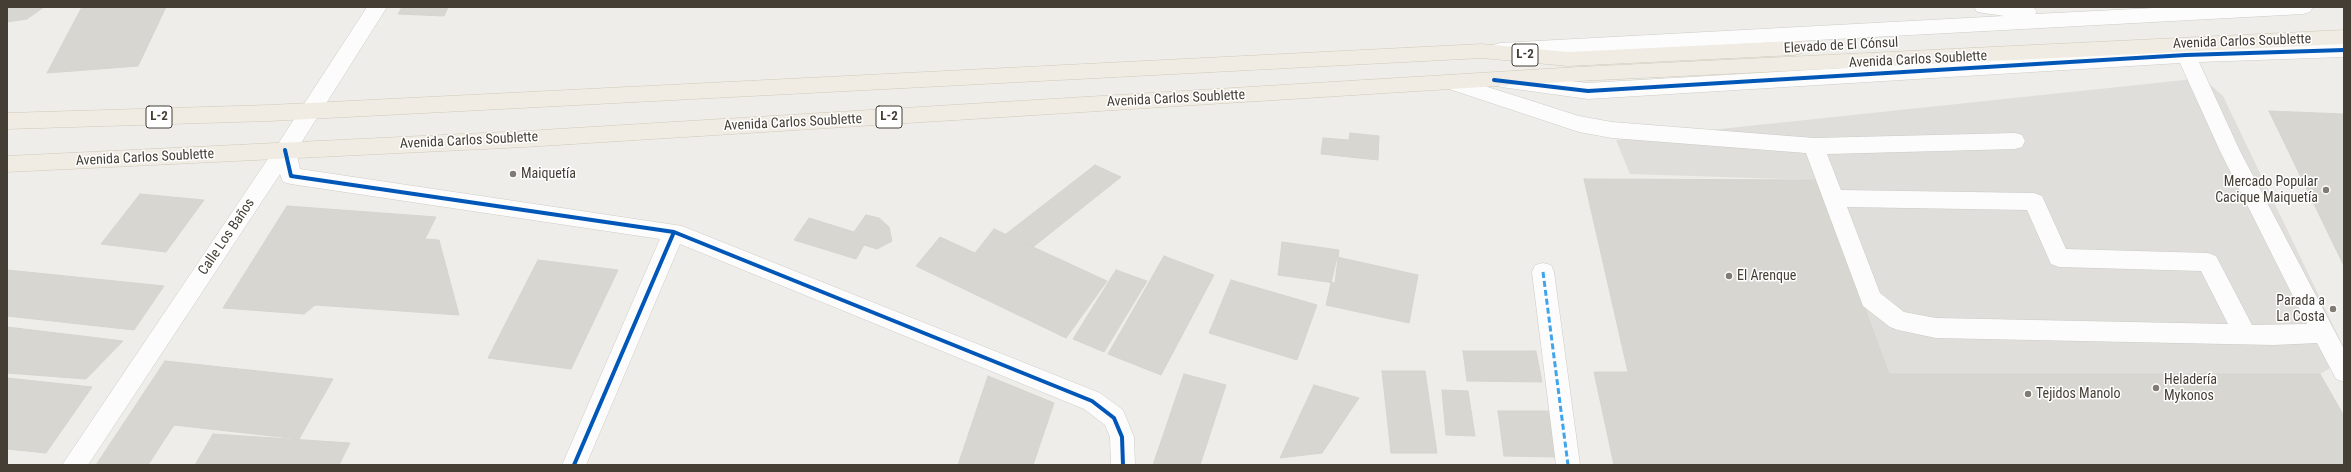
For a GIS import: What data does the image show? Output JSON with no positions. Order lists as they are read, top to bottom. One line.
{"streets":{"main road":["Avenida Carlos Soublette","Elevado de El Cónsul","L-2"],"street":["Calle Los Baños"]},"crossings":[["Avenida Carlos Soublette","Elevado de El Cónsul"],["Avenida Carlos Soublette","Calle Los Baños"]],"places":["Maiquetía","Mercado Popular Cacique Maiquetía","El Arenque","Parada a La Costa","Heladería Mykonos","Tejidos Manolo"]}
